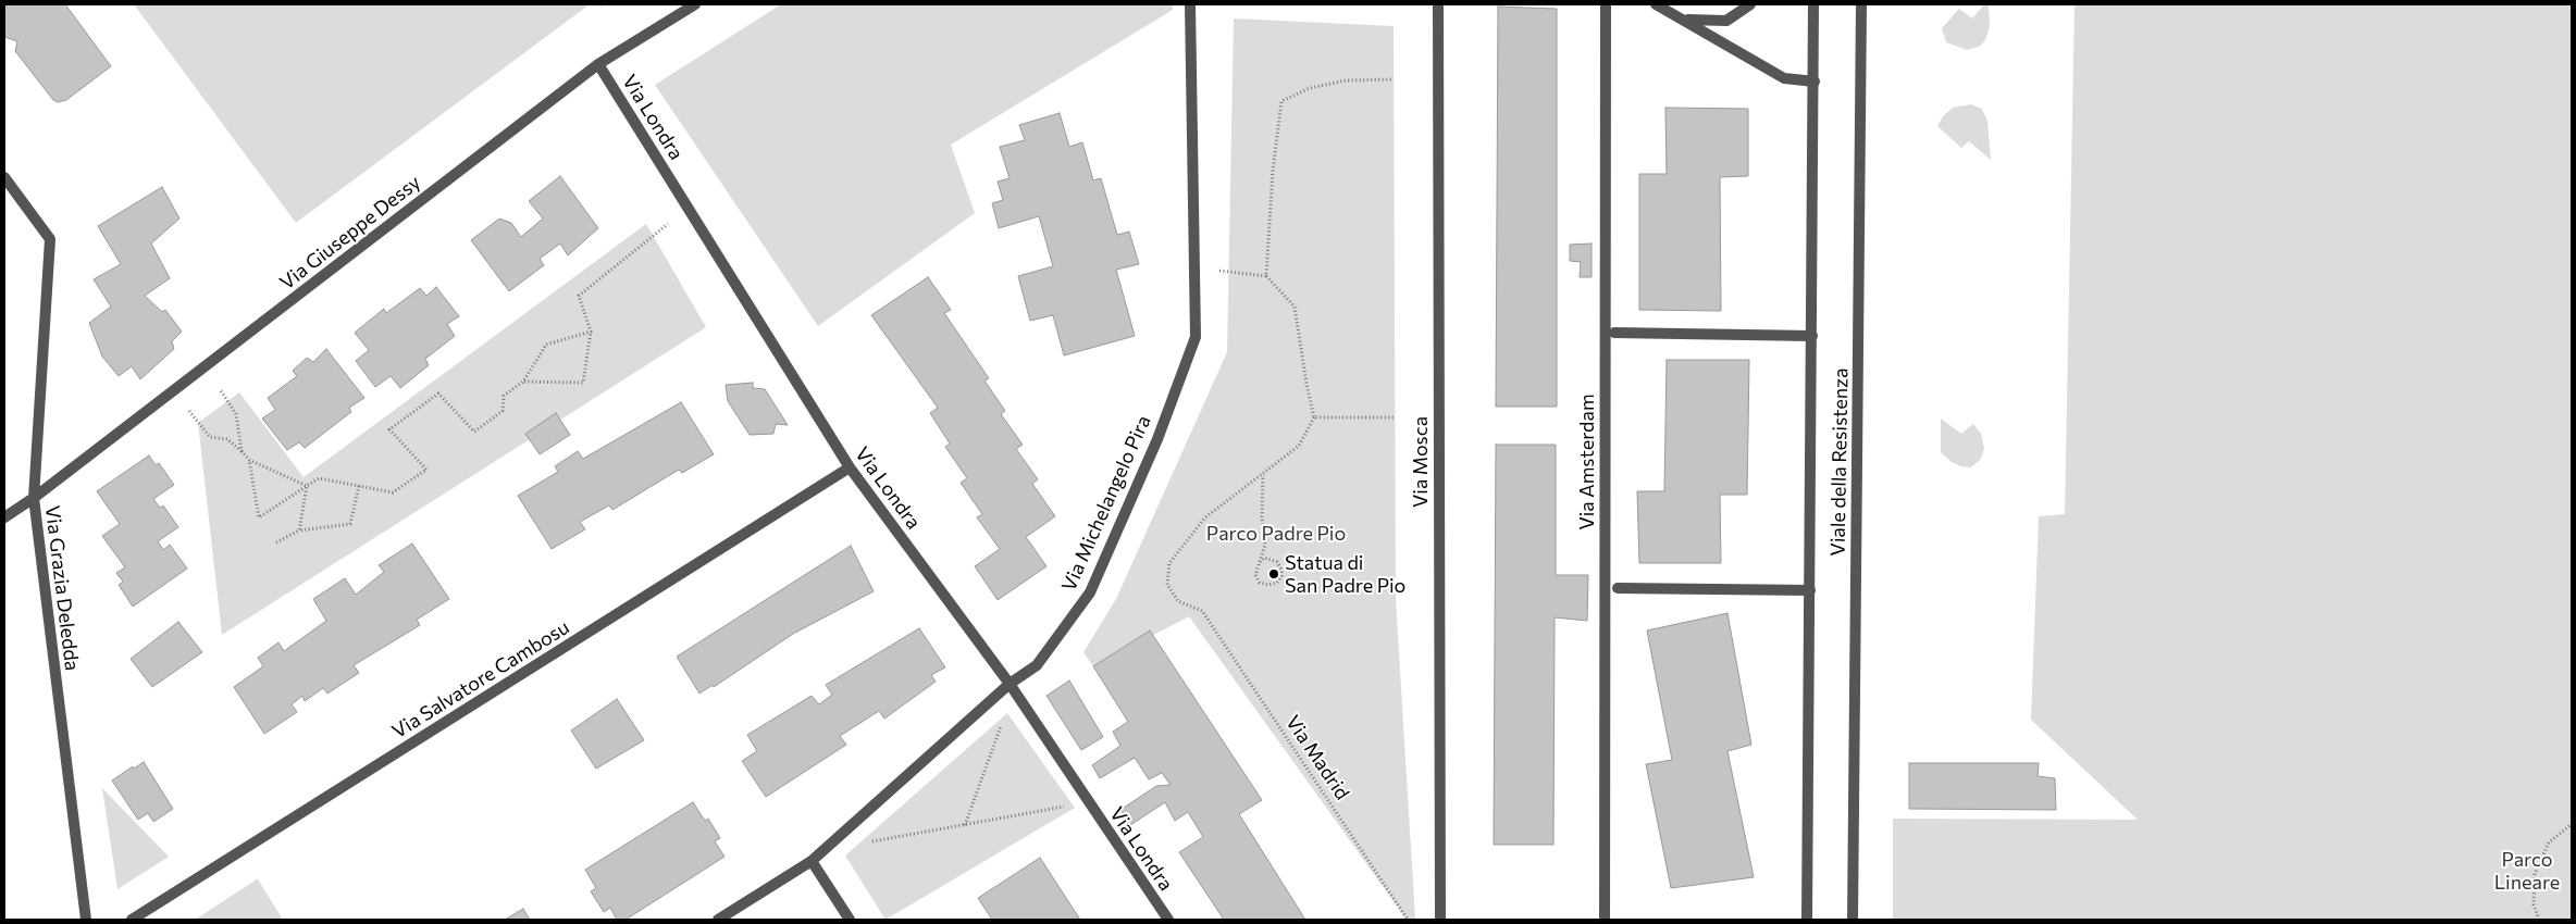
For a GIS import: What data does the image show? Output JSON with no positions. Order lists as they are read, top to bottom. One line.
{"streets":{"street":["Via Londra","Via Giuseppe Dessy","Via Mosca","Via Amsterdam","Viale della Resistenza","Via Michelangelo Pira","Via Grazia Deledda","Via Salvatore Cambosu"],"path":["Via Madrid"]},"crossings":[["Via Londra","Via Giuseppe Dessy"],["Via Londra","Via Michelangelo Pira"],["Via Londra","Via Salvatore Cambosu"],["Via Giuseppe Dessy","Via Grazia Deledda"]],"parks":["Parco Padre Pio","Parco Lineare"],"places":["Statua di San Padre Pio"]}
